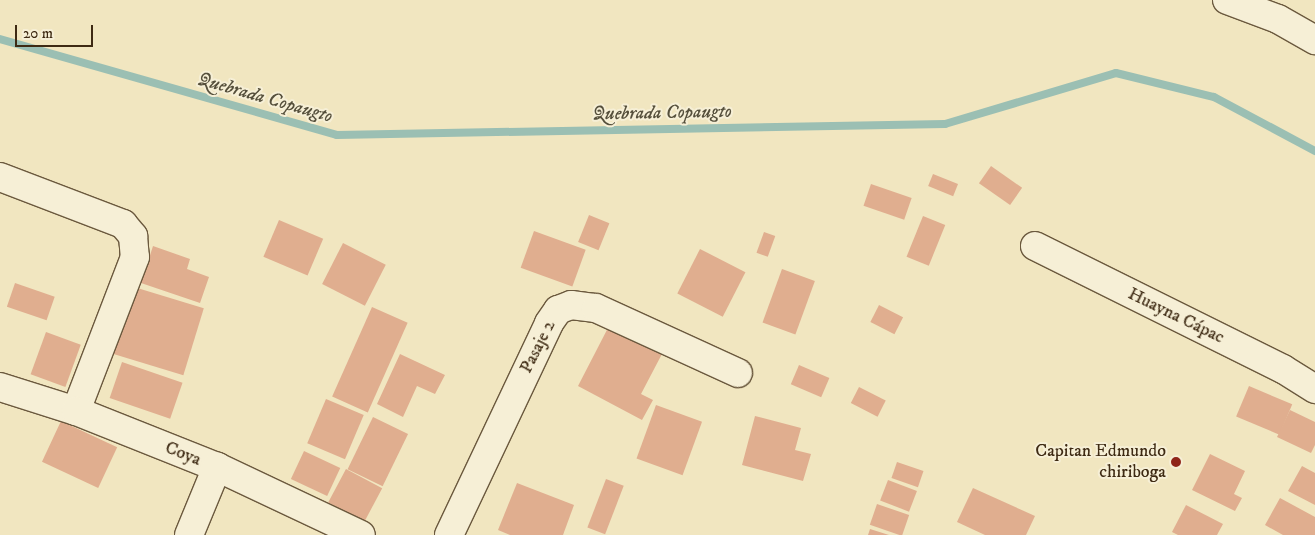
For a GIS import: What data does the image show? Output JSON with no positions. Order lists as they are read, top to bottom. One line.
{"streets":{"street":["Huayna Cápac","Pasaje 2","Coya"]},"water":["Quebrada Copaugto"],"places":["Capitan Edmundo chiriboga"],"scale_bar":"20 m"}
